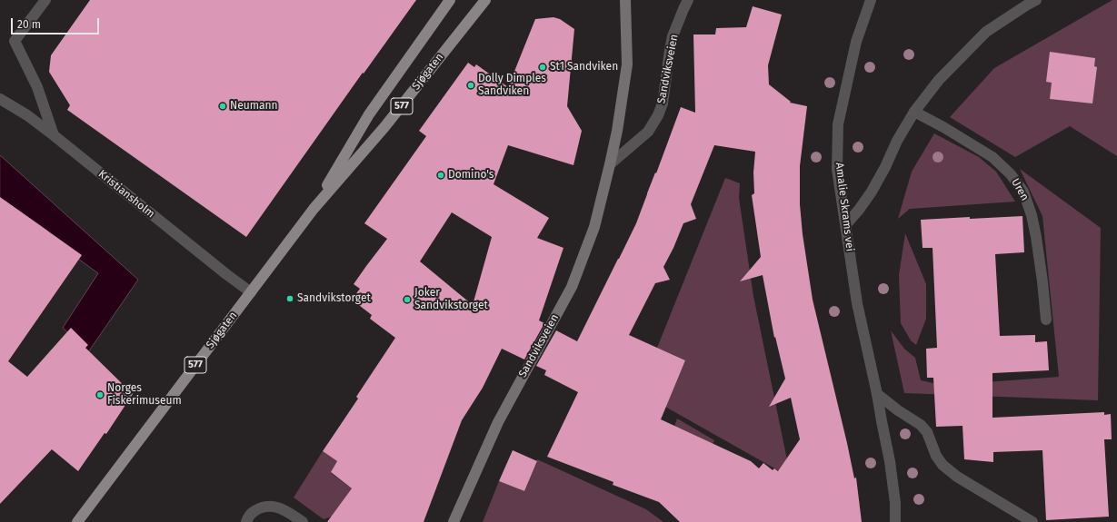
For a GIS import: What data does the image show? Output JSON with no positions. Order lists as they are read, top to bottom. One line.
{"streets":{"main road":["Sandviksveien","Sjøgaten","577"],"street":["Uren","Kristiansholm","Amalie Skrams vei"]},"crossings":[["Sjøgaten","Kristiansholm"]],"places":["St1 Sandviken","Dolly Dimples Sandviken","Neumann","Domino's","Sandvikstorget","Joker Sandvikstorget","Norges Fiskerimuseum"],"scale_bar":"20 m"}
